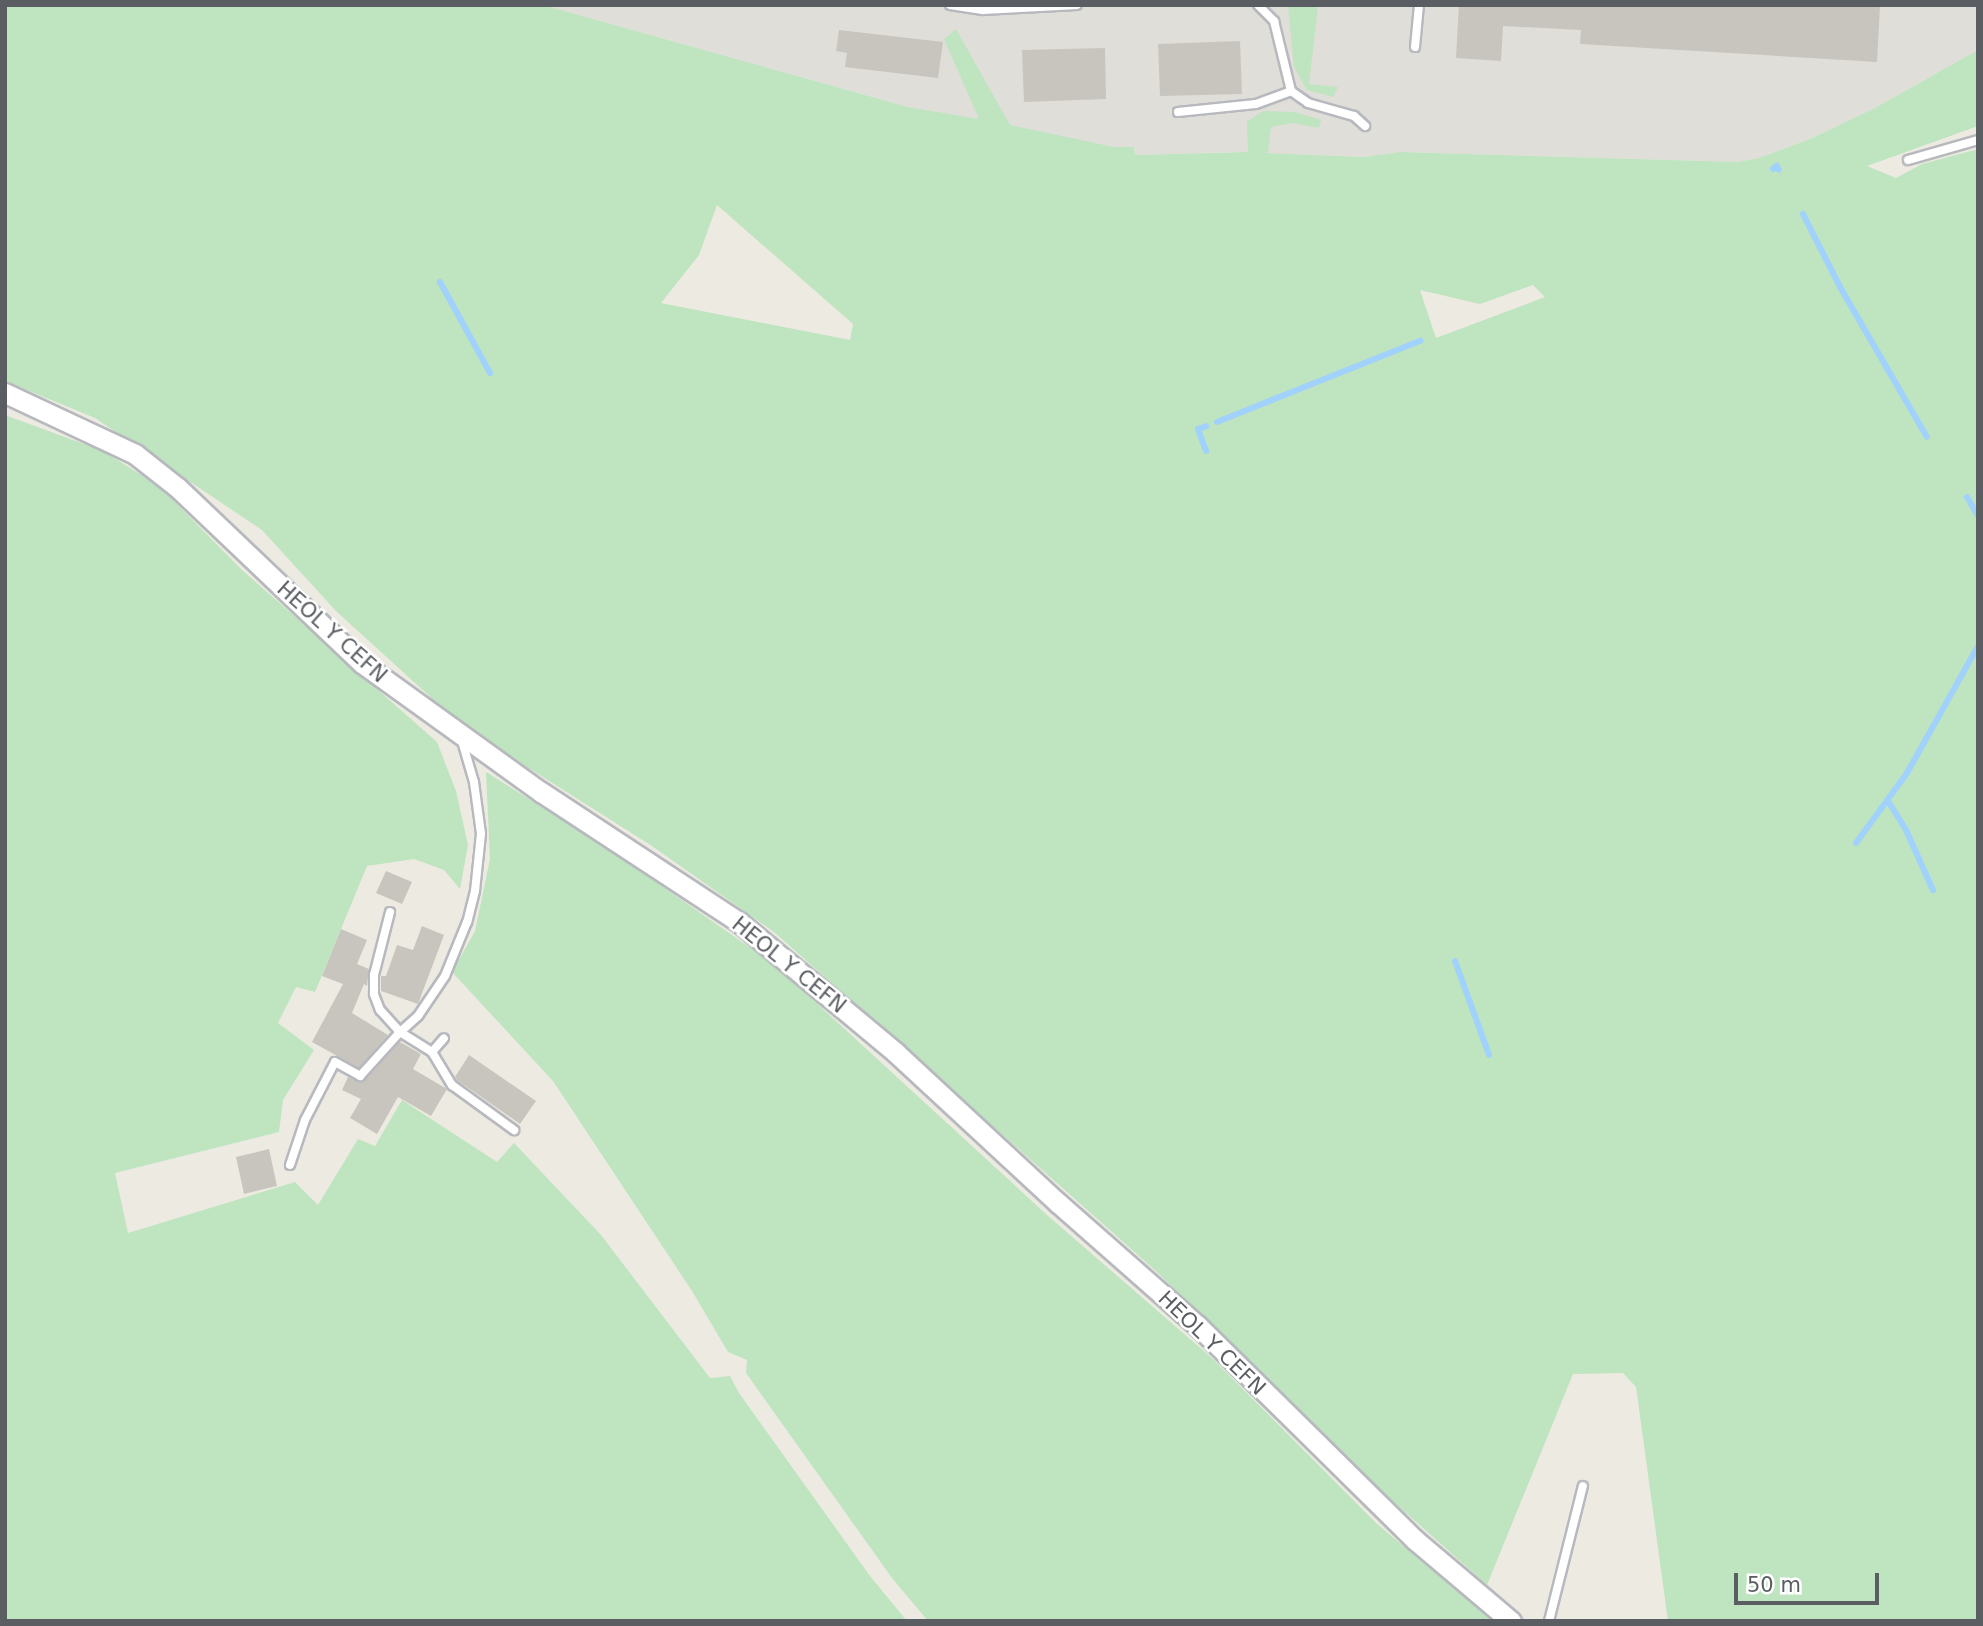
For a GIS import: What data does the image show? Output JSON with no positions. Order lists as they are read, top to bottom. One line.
{"streets":{"street":["HEOL Y CEFN"]},"scale_bar":"50 m"}
